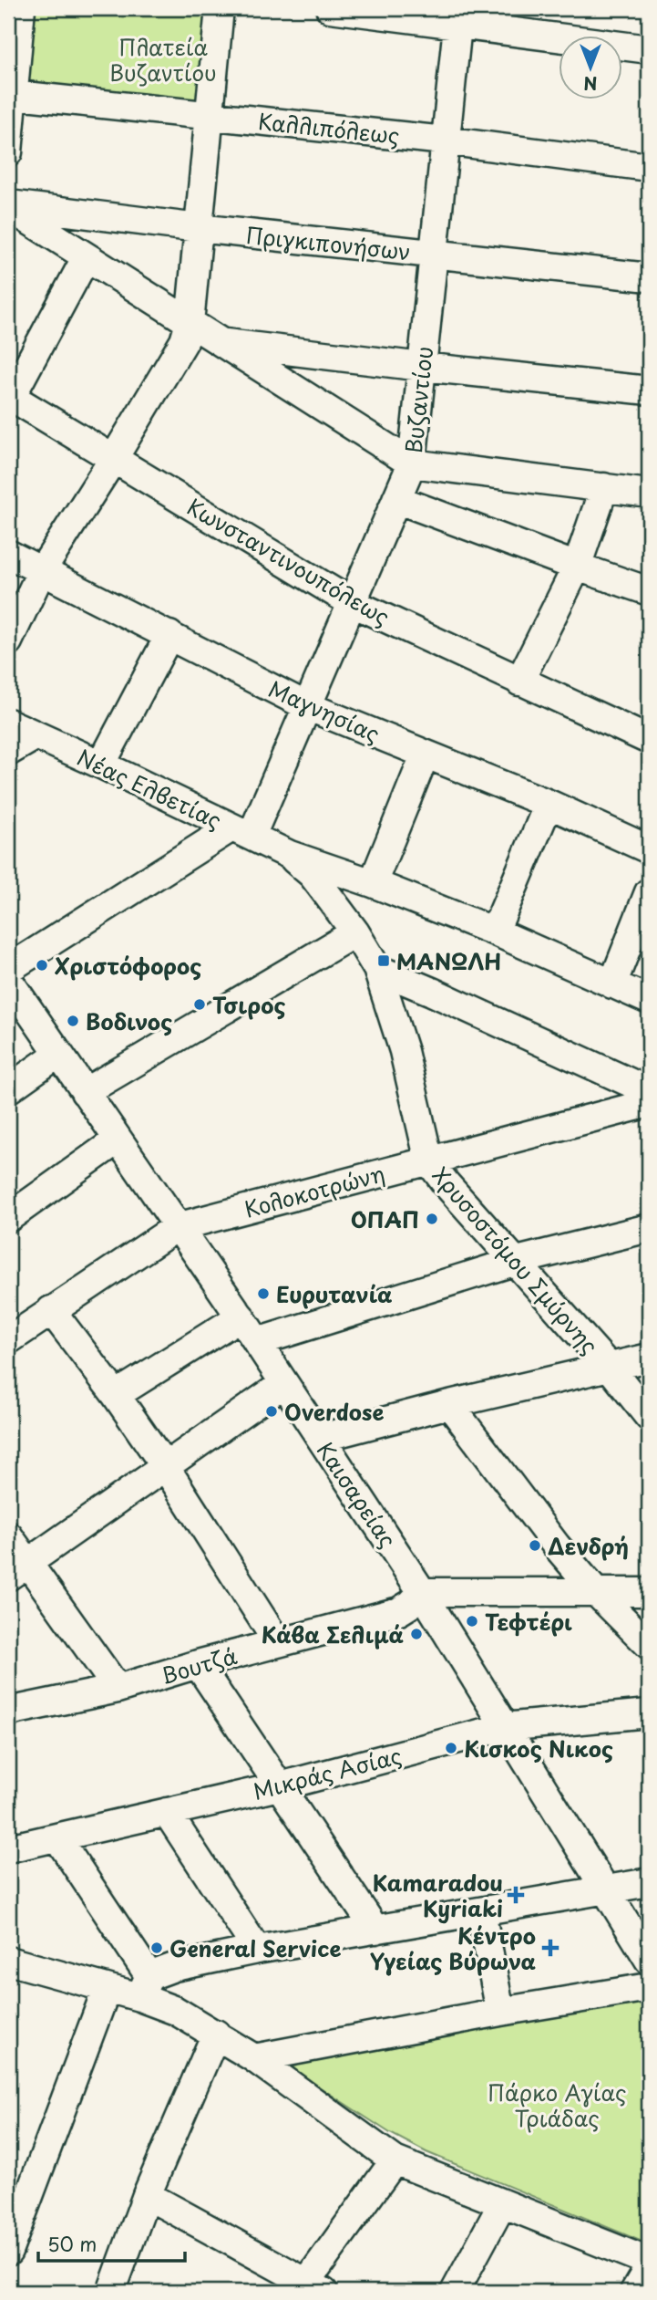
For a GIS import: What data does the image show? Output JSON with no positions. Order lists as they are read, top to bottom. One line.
{"streets":{"street":["Καλλιπόλεως","Πριγκιπονήσων","Βυζαντίου","Κωνσταντινουπόλεως","Μαγνησίας","Νέας Ελβετίας","Κολοκοτρώνη","Χρυσοστόμου Σμύρνης","Καισαρείας","Βουτζά","Μικράς Ασίας"]},"crossings":[["Καλλιπόλεως","Βυζαντίου"],["Πριγκιπονήσων","Βυζαντίου"],["Βυζαντίου","Κωνσταντινουπόλεως"],["Βυζαντίου","Μαγνησίας"],["Βυζαντίου","Νέας Ελβετίας"],["Νέας Ελβετίας","Χρυσοστόμου Σμύρνης"],["Κολοκοτρώνη","Χρυσοστόμου Σμύρνης"],["Κολοκοτρώνη","Καισαρείας"],["Καισαρείας","Βουτζά"],["Καισαρείας","Μικράς Ασίας"]],"parks":["Πλατεία Βυζαντίου","Πάρκο Αγίας Τριάδας"],"places":{"transit":["ΜΑΝΏΛΗ"],"other":["Χριστόφορος","Τσιρος","Βοδινος","ΟΠΑΠ","Ευρυτανία","Overdose","Δενδρή","Τεφτέρι","Κάβα Σελιμά","Κισκος Νικος","General Service"],"health":["Kamaradou Kyriaki","Κέντρο Υγείας Βύρωνα"]},"scale_bar":"50 m","north":"bottom"}
